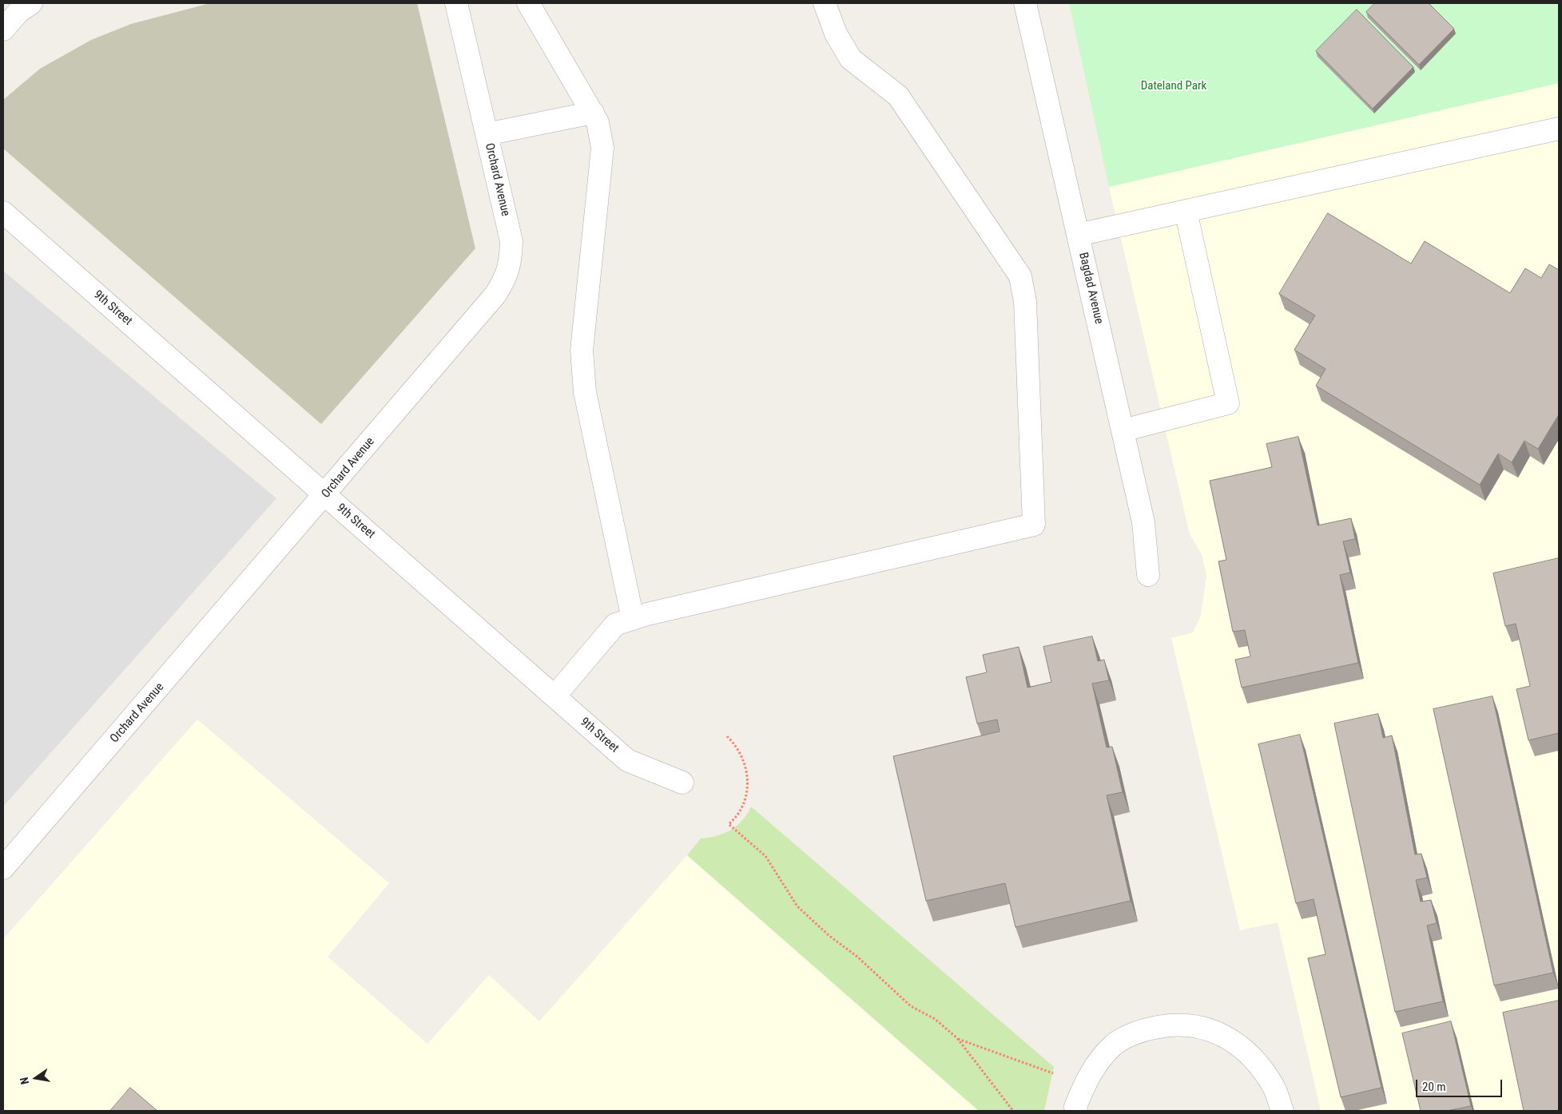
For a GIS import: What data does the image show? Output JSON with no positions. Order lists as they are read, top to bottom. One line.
{"streets":{"street":["Orchard Avenue","Bagdad Avenue","9th Street"]},"crossings":[["Orchard Avenue","9th Street"]],"parks":["Dateland Park"],"scale_bar":"20 m","north":"left"}
